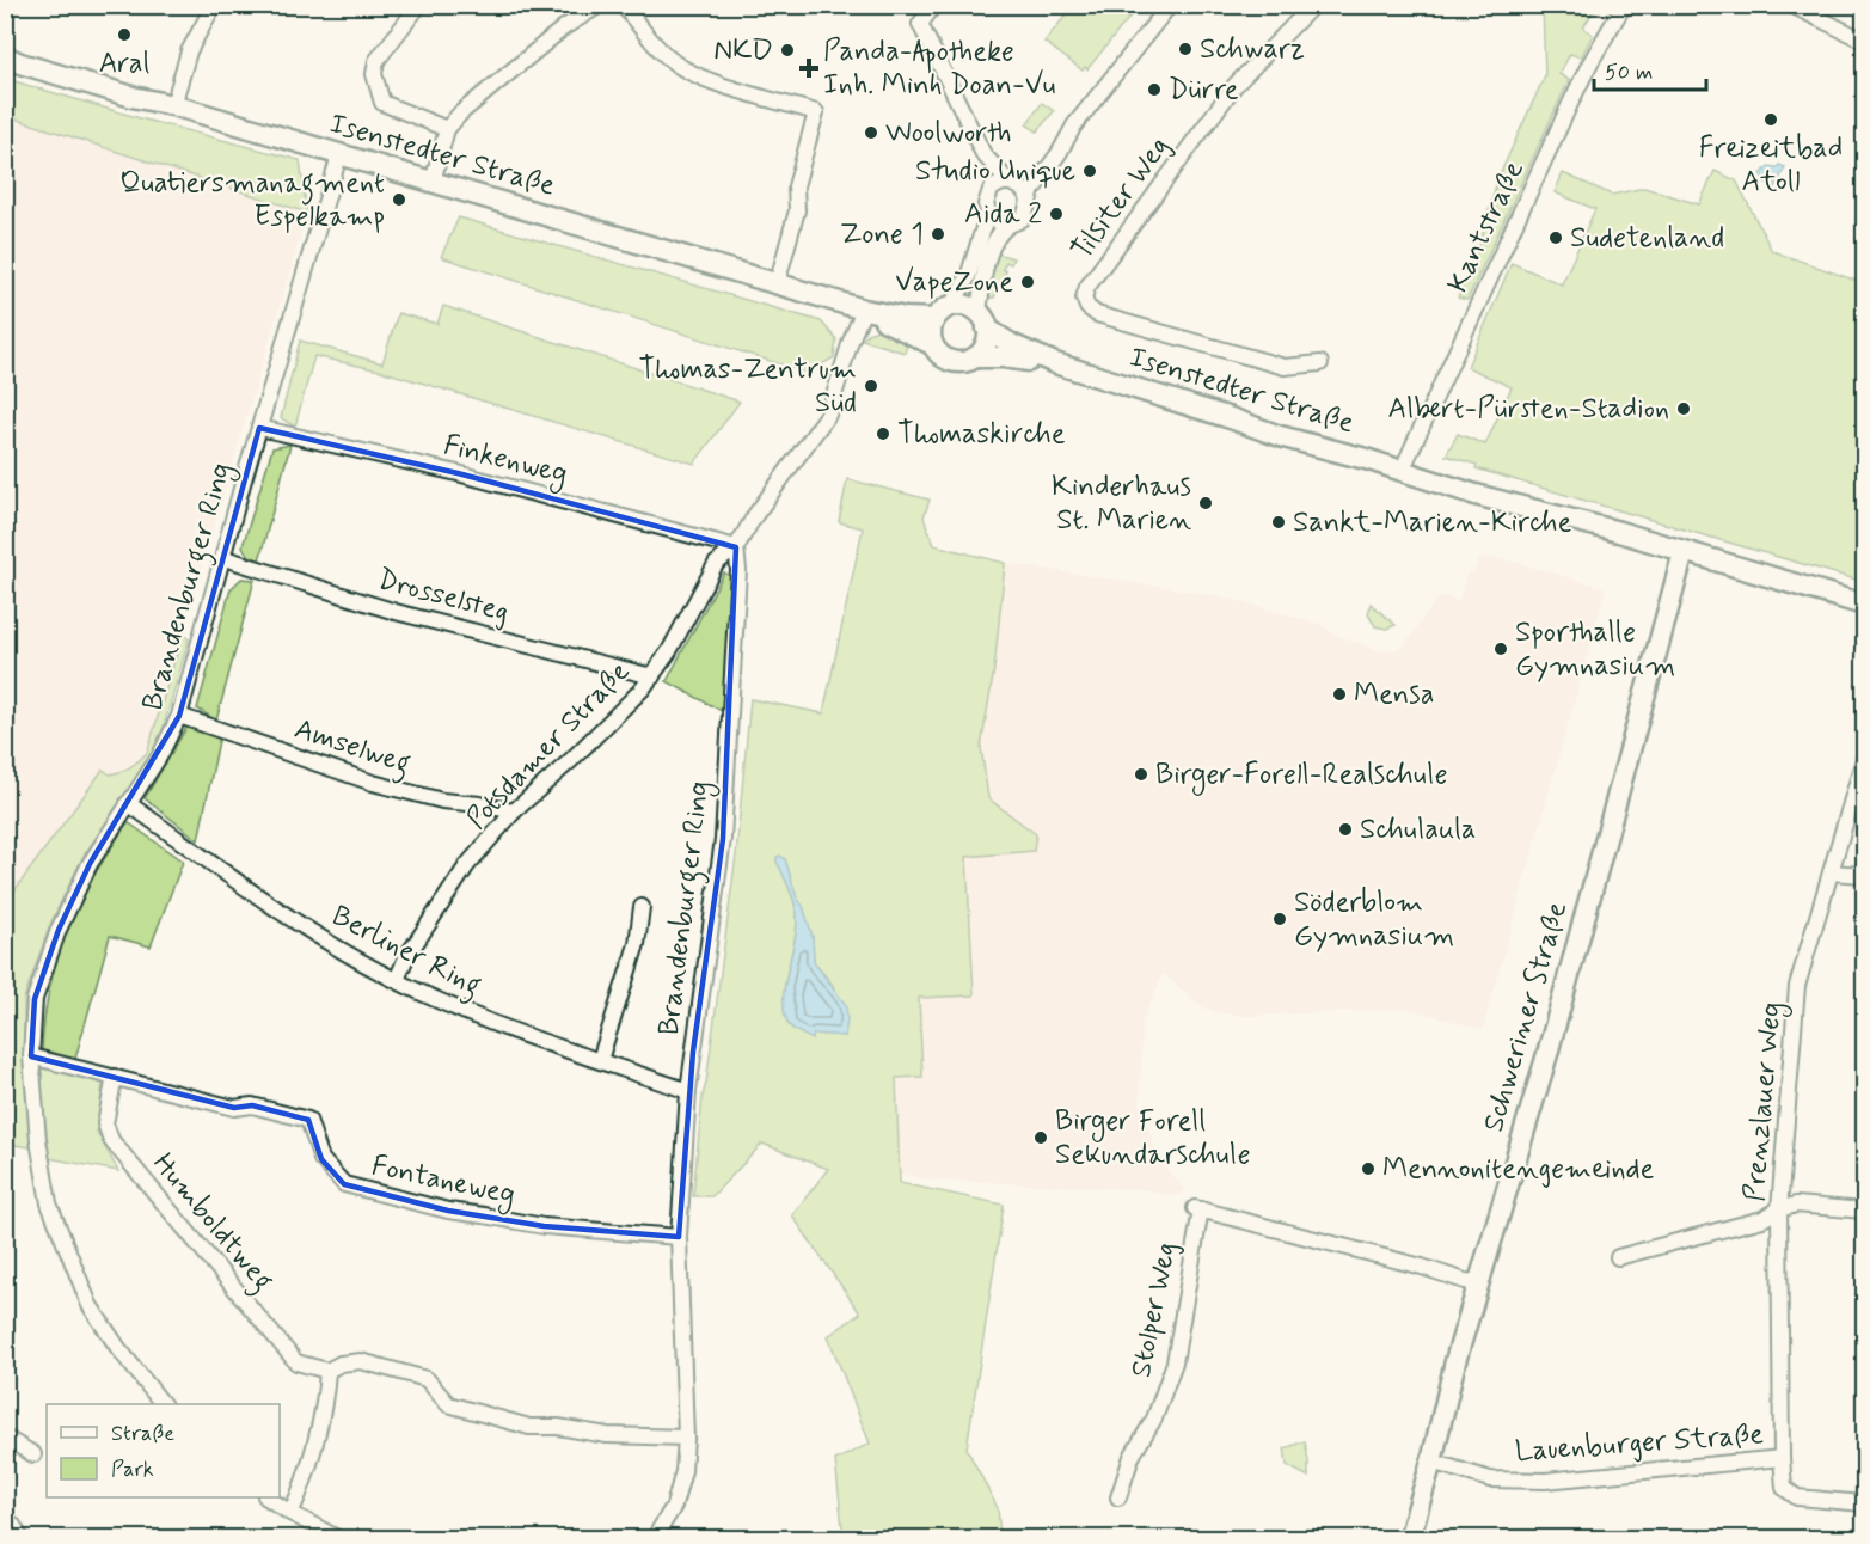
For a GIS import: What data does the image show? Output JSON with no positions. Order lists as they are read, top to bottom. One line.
{"streets":{"street":["Isenstedter Straße","Tilsiter Weg","Kantstraße","Finkenweg","Brandenburger Ring","Drosselsteg","Potsdamer Straße","Amselweg","Berliner Ring","Schweriner Straße","Prenzlauer Weg","Fontaneweg","Humboldtweg","Stolper Weg","Lauenburger Straße"]},"crossings":[["Isenstedter Straße","Kantstraße"],["Isenstedter Straße","Brandenburger Ring"],["Isenstedter Straße","Schweriner Straße"],["Finkenweg","Brandenburger Ring"],["Finkenweg","Potsdamer Straße"],["Brandenburger Ring","Drosselsteg"],["Brandenburger Ring","Potsdamer Straße"],["Brandenburger Ring","Amselweg"],["Brandenburger Ring","Berliner Ring"],["Brandenburger Ring","Fontaneweg"],["Drosselsteg","Potsdamer Straße"],["Potsdamer Straße","Amselweg"],["Potsdamer Straße","Berliner Ring"],["Schweriner Straße","Stolper Weg"],["Schweriner Straße","Lauenburger Straße"],["Prenzlauer Weg","Lauenburger Straße"],["Fontaneweg","Humboldtweg"]],"places":{"other":["Aral","Schwarz","NKD","Dürre","Freizeitbad Atoll","Woolworth","Studio Unique","Quatiersmanagment Espelkamp","Aida 2","Zone 1","Sudetenland","VapeZone","Thomas-Zentrum Süd","Albert-Pürsten-Stadion","Thomaskirche","Kinderhaus St. Marien","Sankt-Marien-Kirche","Sporthalle Gymnasium","Mensa","Birger-Forell-Realschule","Schulaula","Söderblom Gymnasium","Birger Forell Sekundarschule","Mennonitengemeinde"],"health":["Panda-Apotheke Inh. Minh Doan-Vu"]},"legend":["Straße","Park"],"scale_bar":"50 m"}
